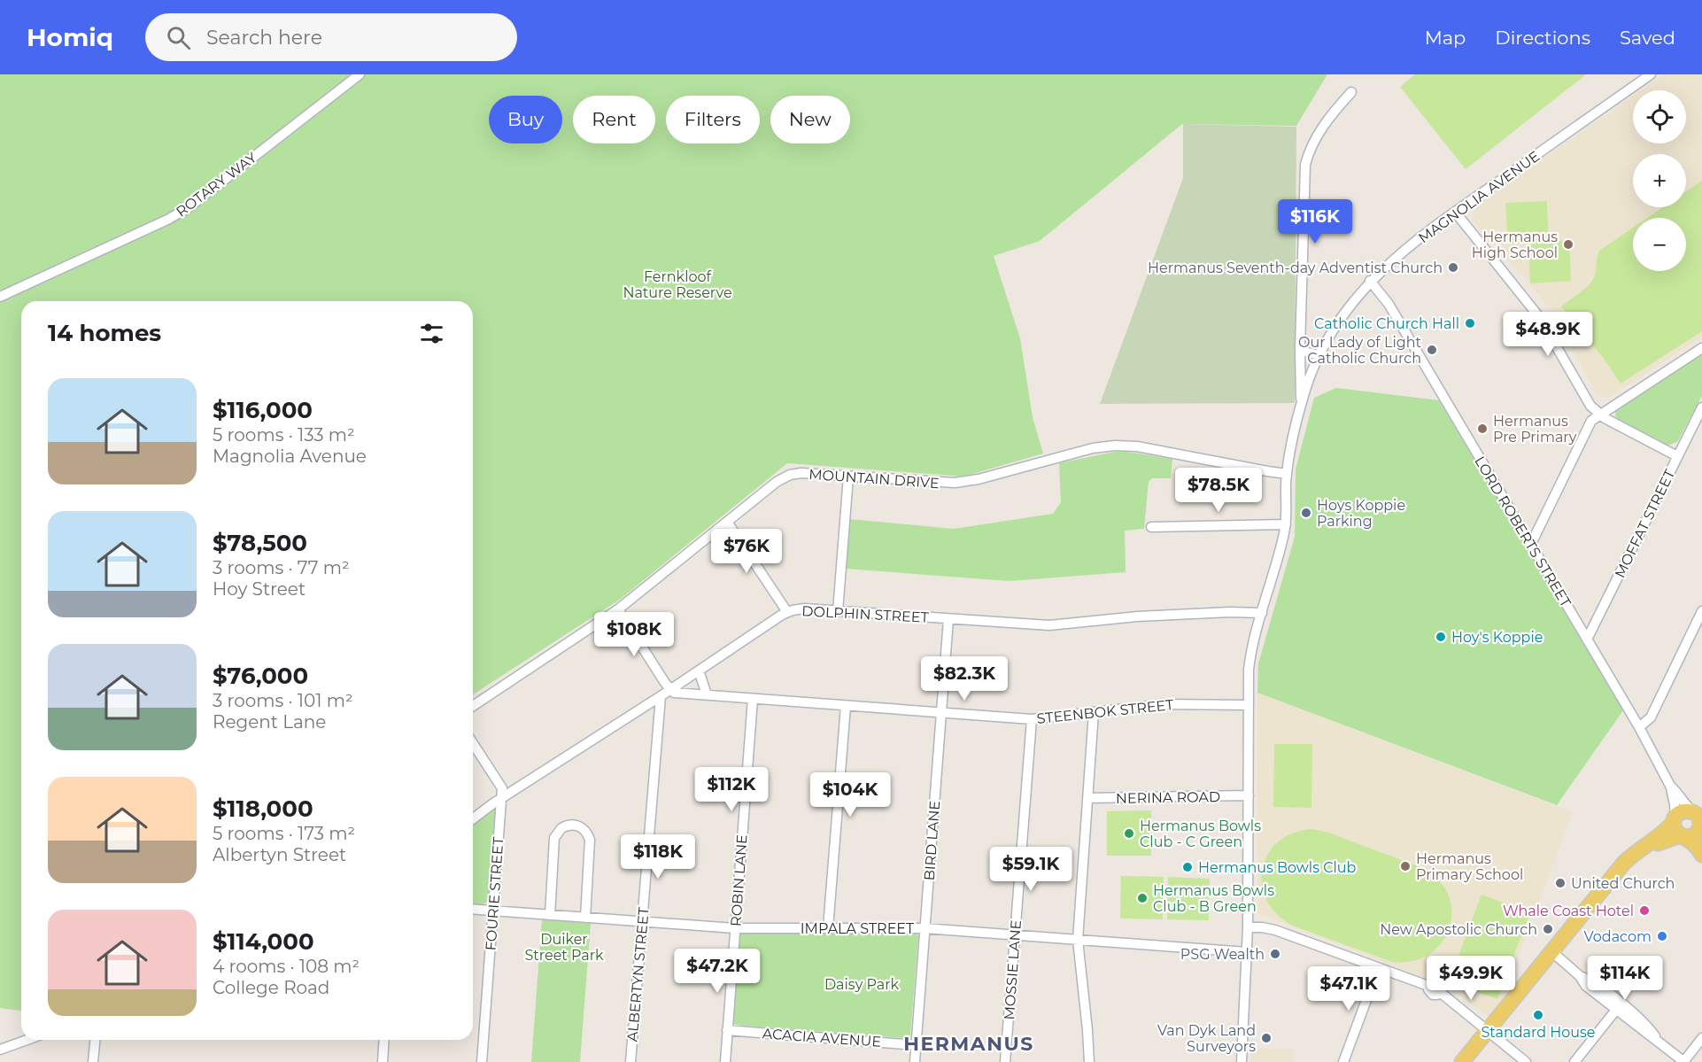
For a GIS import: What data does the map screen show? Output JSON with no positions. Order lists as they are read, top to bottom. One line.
{"streets":{"main road":["LORD ROBERTS STREET"],"street":["ROTARY WAY","MAGNOLIA AVENUE","MOUNTAIN DRIVE","MOFFAT STREET","DOLPHIN STREET","STEENBOK STREET","NERINA ROAD","BIRD LANE","ROBIN LANE","FOURIE STREET","IMPALA STREET","MOSSIE LANE","ALBERTYN STREET","ACACIA AVENUE"]},"crossings":[["MAGNOLIA AVENUE","MOUNTAIN DRIVE"],["MAGNOLIA AVENUE","LORD ROBERTS STREET"],["MAGNOLIA AVENUE","DOLPHIN STREET"],["MAGNOLIA AVENUE","STEENBOK STREET"],["MAGNOLIA AVENUE","NERINA ROAD"],["MAGNOLIA AVENUE","IMPALA STREET"],["MOFFAT STREET","LORD ROBERTS STREET"],["DOLPHIN STREET","STEENBOK STREET"],["DOLPHIN STREET","BIRD LANE"],["DOLPHIN STREET","FOURIE STREET"],["DOLPHIN STREET","ALBERTYN STREET"],["STEENBOK STREET","BIRD LANE"],["STEENBOK STREET","ROBIN LANE"],["STEENBOK STREET","MOSSIE LANE"],["BIRD LANE","IMPALA STREET"],["BIRD LANE","ACACIA AVENUE"],["ROBIN LANE","IMPALA STREET"],["ROBIN LANE","ACACIA AVENUE"],["FOURIE STREET","IMPALA STREET"],["IMPALA STREET","MOSSIE LANE"],["IMPALA STREET","ALBERTYN STREET"]],"districts":["HERMANUS"],"parks":["Fernkloof Nature Reserve","Duiker Street Park","Daisy Park"],"places":["Hermanus High School","Hermanus Seventh-day Adventist Church","Catholic Church Hall","Our Lady of Light Catholic Church","Hermanus Pre Primary","Hoys Koppie Parking","Hoy's Koppie","Hermanus Bowls Club - C Green","Hermanus Primary School","Hermanus Bowls Club","United Church","Hermanus Bowls Club - B Green","Whale Coast Hotel","New Apostolic Church","Vodacom","PSG Wealth","Standard House","Van Dyk Land Surveyors"],"page":{"header":"Homiq","search":"Search here","nav":["Map","Directions","Saved"],"map_buttons":["+","−"],"chip":["Buy","Rent","Filters","New"],"price":["$116K","$48.9K","$78.5K","$76K","$108K","$82.3K","$112K","$104K","$118K","$59.1K","$47.2K","$49.9K","$114K","$47.1K"],"heading":"14 homes","list":[{"name":"$116,000","note":"5 rooms · 133 m² · Magnolia Avenue"},{"name":"$78,500","note":"3 rooms · 77 m² · Hoy Street"},{"name":"$76,000","note":"3 rooms · 101 m² · Regent Lane"},{"name":"$118,000","note":"5 rooms · 173 m² · Albertyn Street"},{"name":"$114,000","note":"4 rooms · 108 m² · College Road"}]}}
